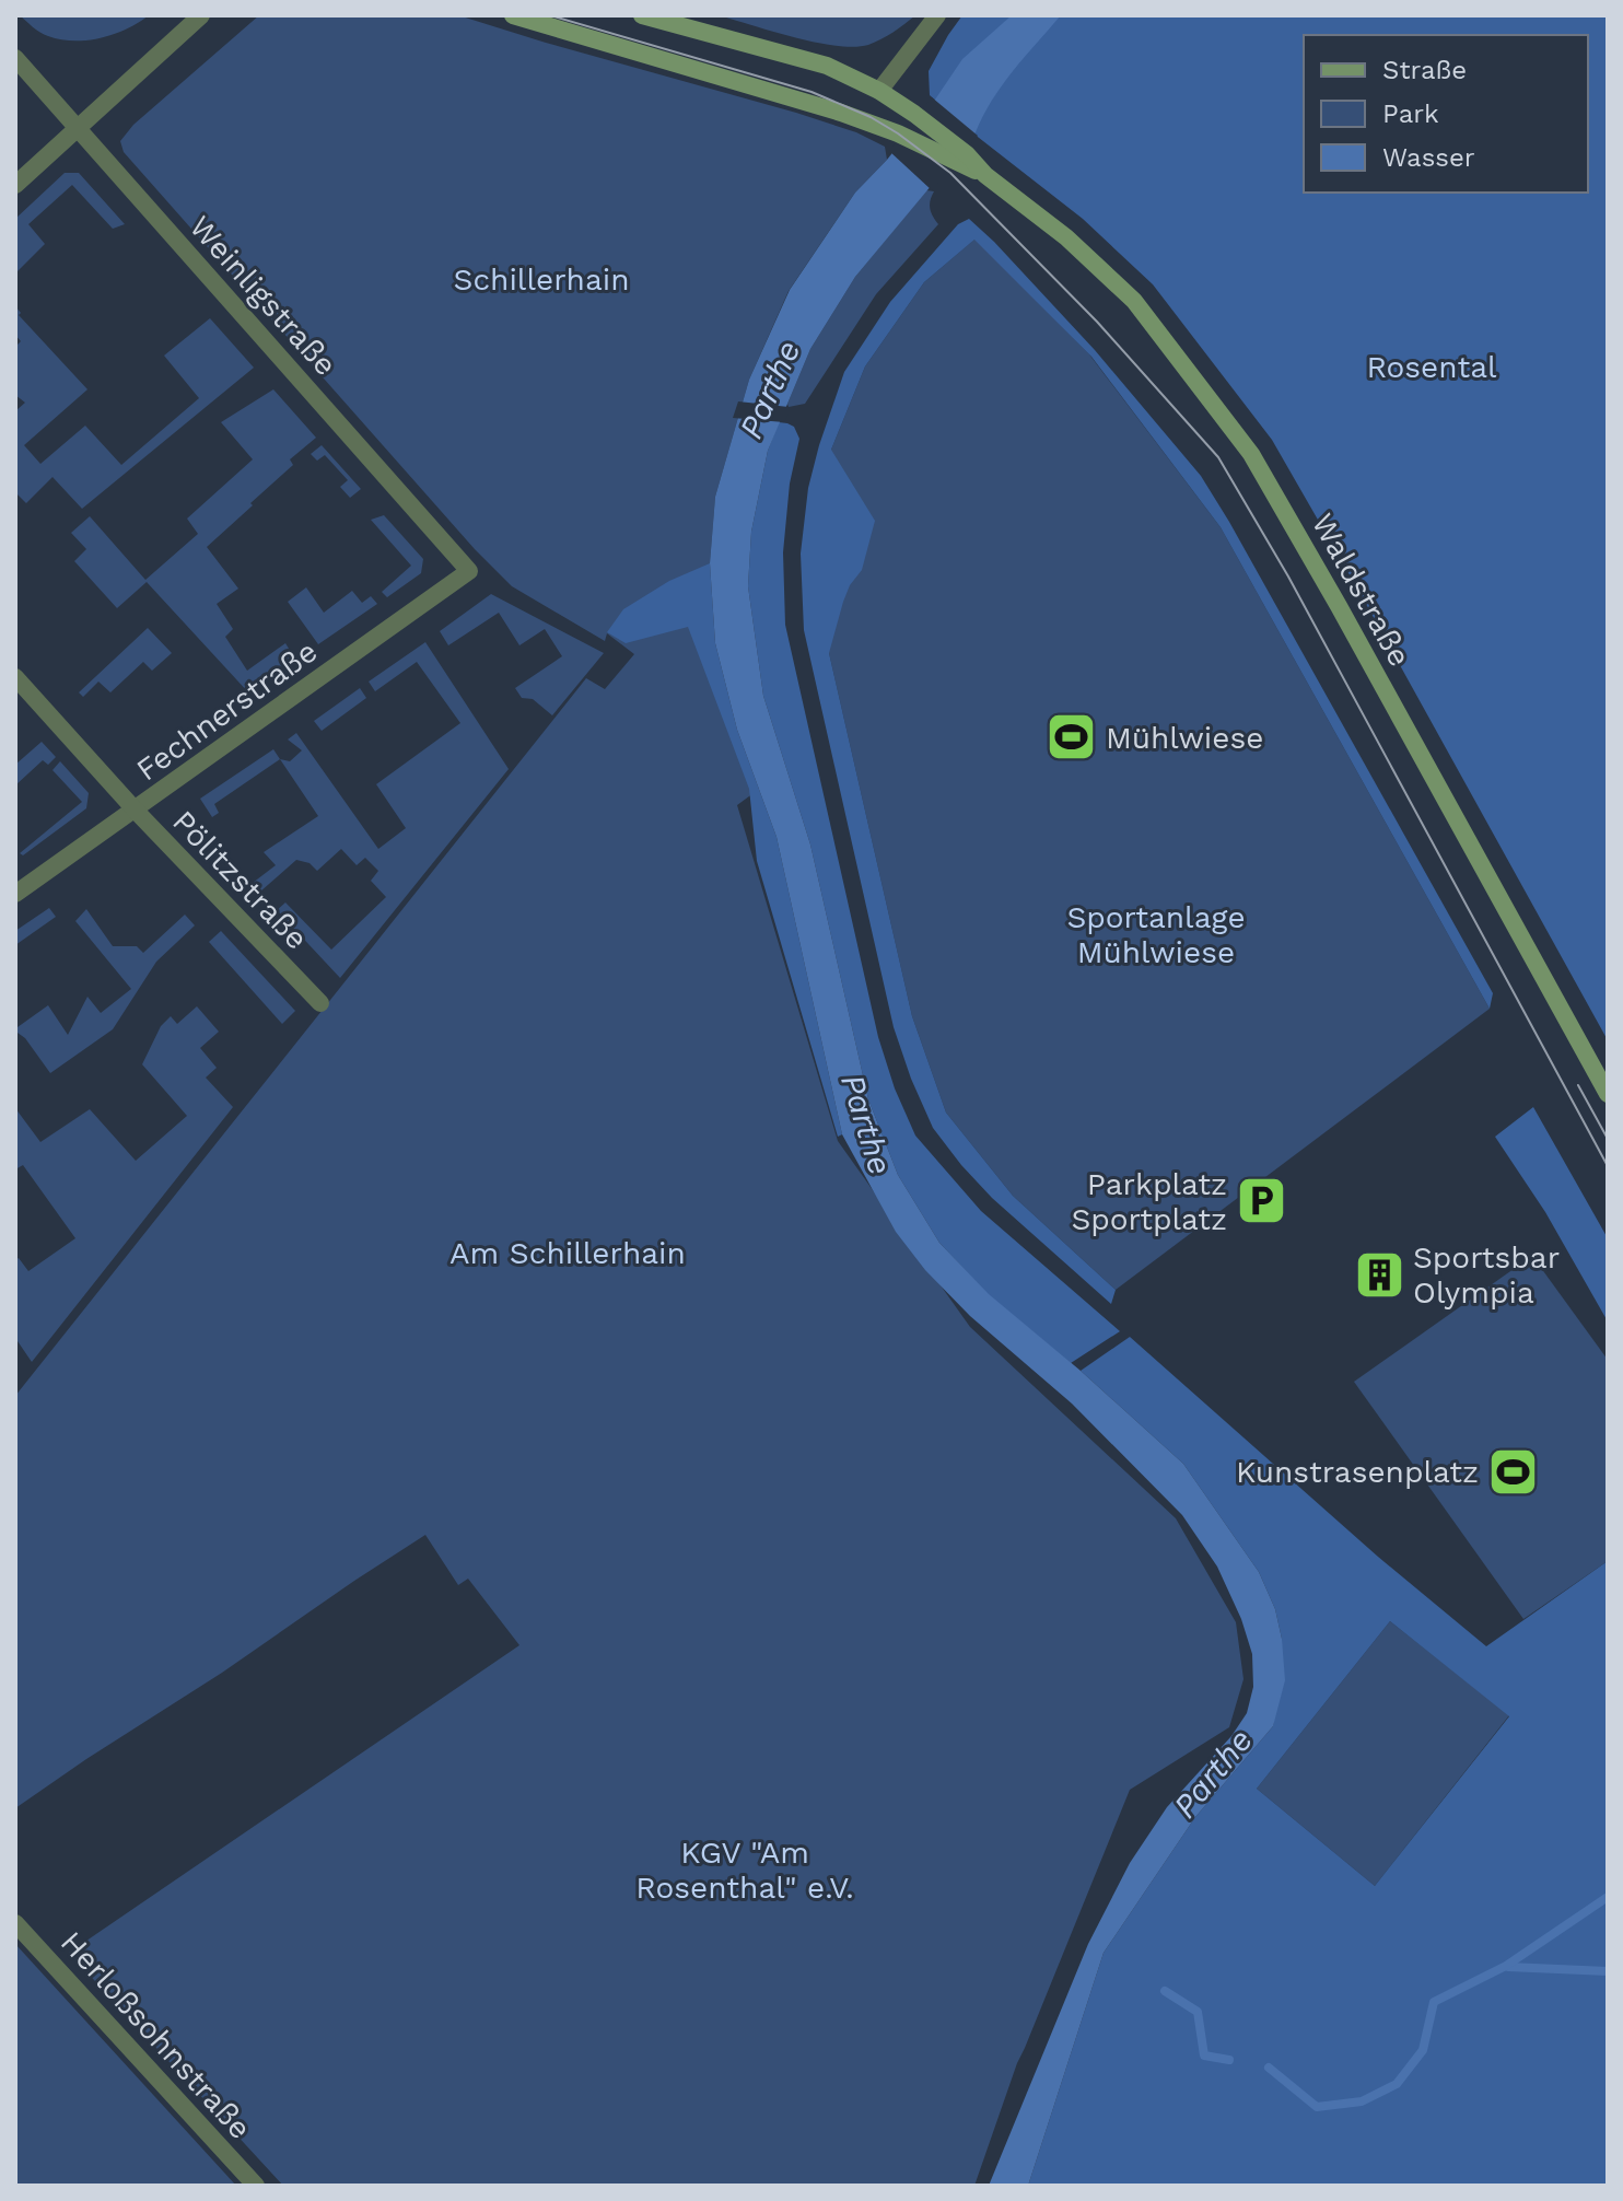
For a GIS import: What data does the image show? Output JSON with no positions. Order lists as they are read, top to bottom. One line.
{"streets":{"main road":["Waldstraße"],"street":["Weinligstraße","Fechnerstraße","Pölitzstraße","Herloßsohnstraße"]},"crossings":[["Weinligstraße","Fechnerstraße"],["Fechnerstraße","Pölitzstraße"]],"water":["Parthe"],"parks":["Schillerhain","Rosental","Sportanlage Mühlwiese","Am Schillerhain","KGV \"Am Rosenthal\" e.V."],"places":{"sports":["Mühlwiese","Kunstrasenplatz"],"parking":["Parkplatz Sportplatz"],"building":["Sportsbar Olympia"]},"legend":["Straße","Park","Wasser"]}
